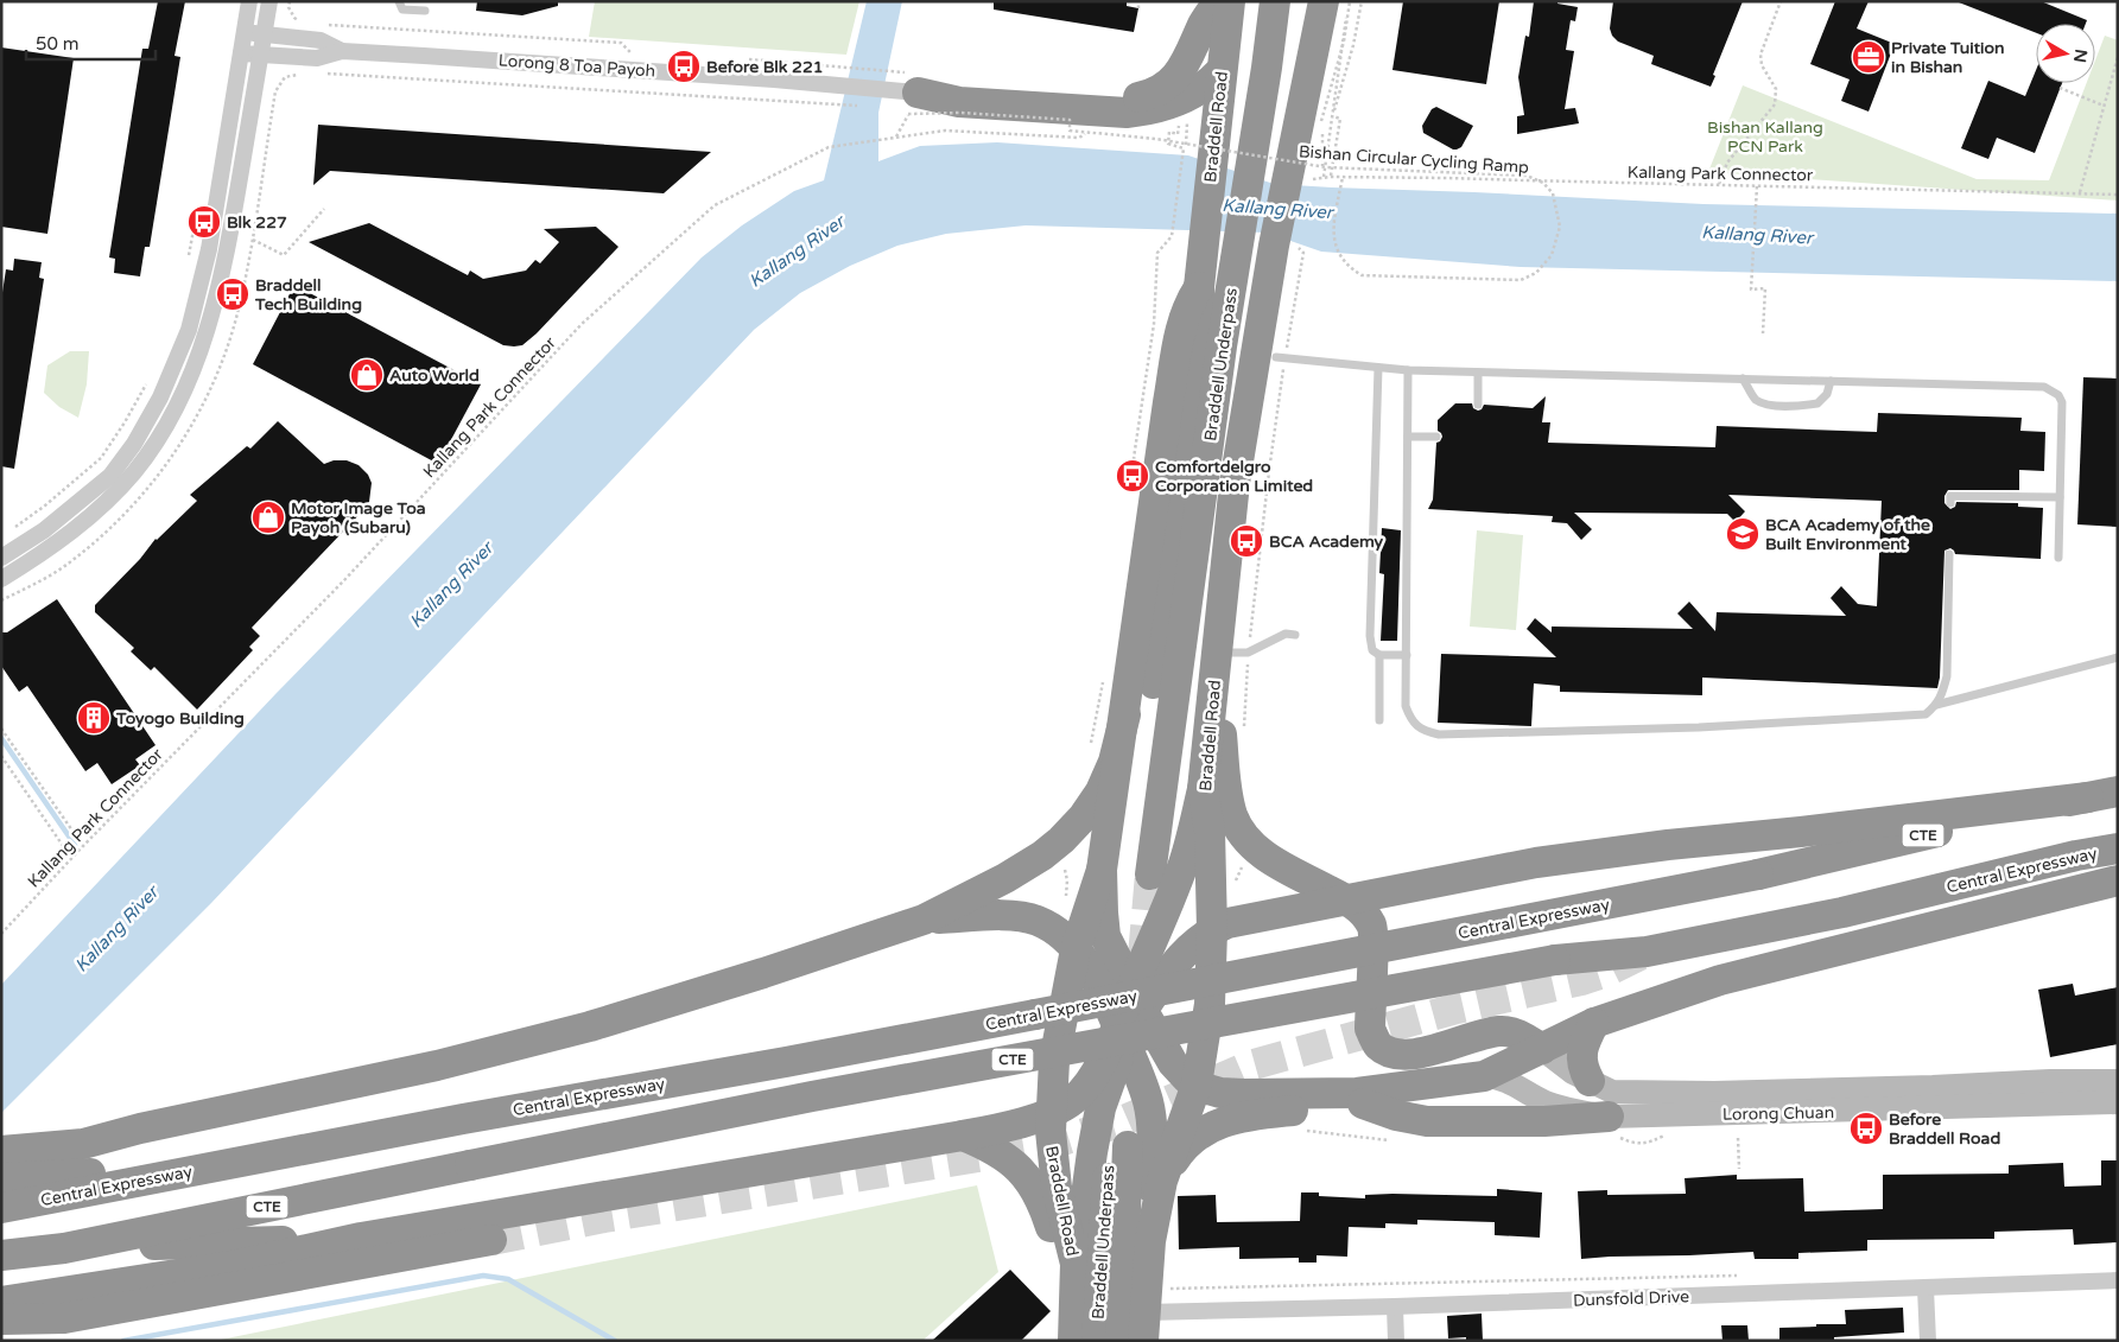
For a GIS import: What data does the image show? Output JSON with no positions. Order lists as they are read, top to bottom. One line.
{"streets":{"highway":["Braddell Road","Braddell Underpass","CTE","Central Expressway"],"main road":["Lorong Chuan"],"street":["Lorong 8 Toa Payoh","Dunsfold Drive"],"path":["Bishan Circular Cycling Ramp","Kallang Park Connector"]},"crossings":[["Lorong 8 Toa Payoh","Bishan Circular Cycling Ramp"],["Braddell Road","Bishan Circular Cycling Ramp"],["Braddell Road","Braddell Underpass"],["Braddell Road","Dunsfold Drive"],["Bishan Circular Cycling Ramp","Kallang Park Connector"]],"water":["Kallang River"],"parks":["Bishan Kallang PCN Park"],"places":{"office":["Private Tuition in Bishan"],"bus stop":["Before Blk 221","Blk 227","Braddell Tech Building","Comfortdelgro Corporation Limited","BCA Academy","Before Braddell Road"],"shop":["Auto World","Motor Image Toa Payoh (Subaru)"],"school or university":["BCA Academy of the Built Environment"],"building":["Toyogo Building"]},"scale_bar":"50 m","north":"right"}
